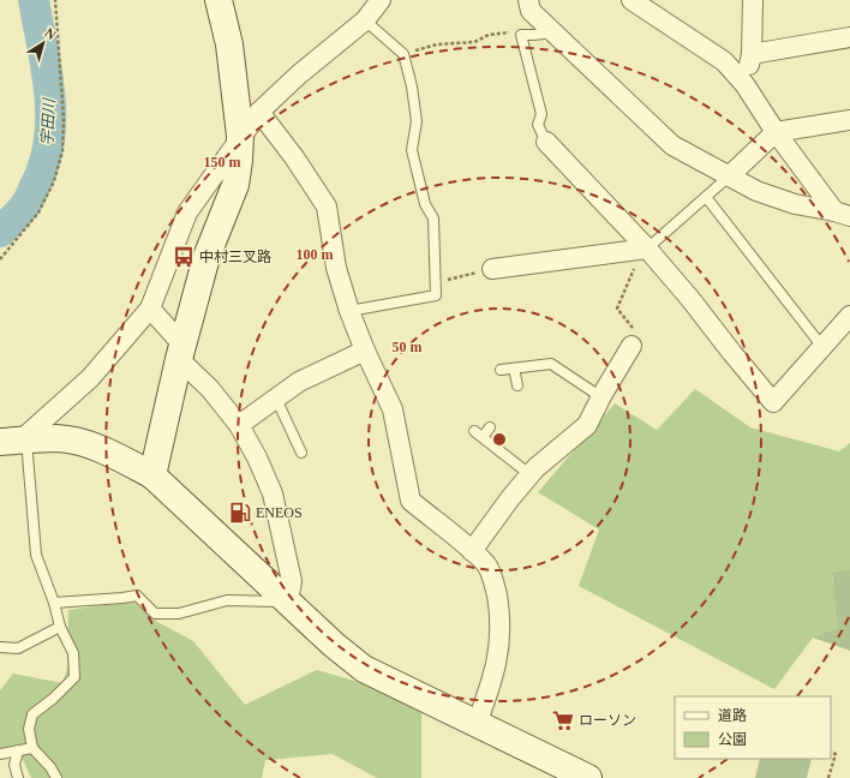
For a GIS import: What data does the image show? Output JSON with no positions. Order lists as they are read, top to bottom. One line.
{"water":["宇田川"],"places":{"bus stop":["中村三叉路"],"fuel station":["ENEOS"],"supermarket":["ローソン"]},"legend":["道路","公園"],"north":"top right","rings":["150 m","100 m","50 m"]}
